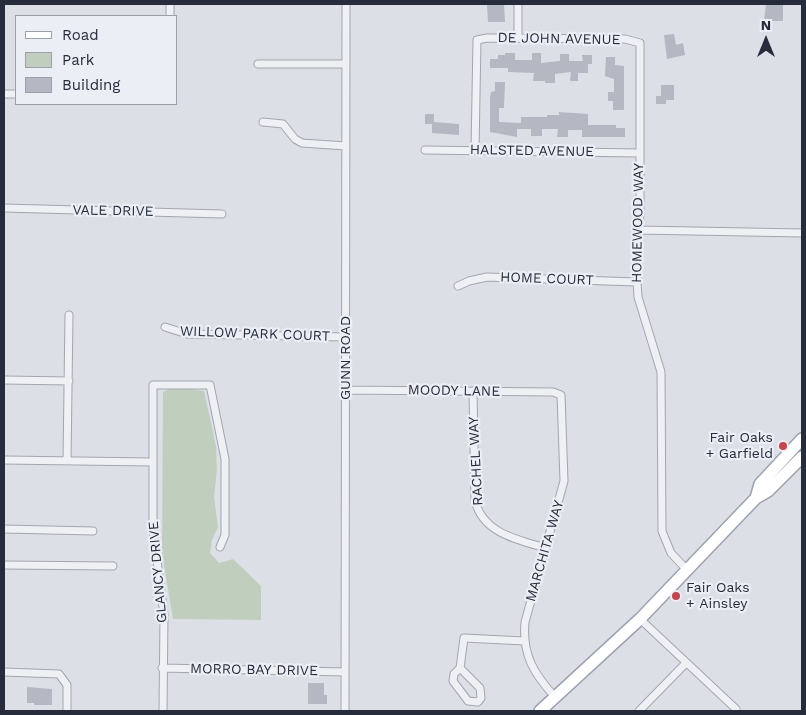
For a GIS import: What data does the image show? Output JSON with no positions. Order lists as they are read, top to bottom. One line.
{"streets":{"street":["DE JOHN AVENUE","HALSTED AVENUE","VALE DRIVE","HOMEWOOD WAY","HOME COURT","WILLOW PARK COURT","GUNN ROAD","MOODY LANE","RACHEL WAY","MARCHITA WAY","GLANCY DRIVE","MORRO BAY DRIVE"]},"crossings":[["DE JOHN AVENUE","HALSTED AVENUE"],["DE JOHN AVENUE","HOMEWOOD WAY"],["HALSTED AVENUE","HOMEWOOD WAY"],["HOMEWOOD WAY","HOME COURT"],["WILLOW PARK COURT","GUNN ROAD"],["GUNN ROAD","MOODY LANE"],["GUNN ROAD","MORRO BAY DRIVE"],["MOODY LANE","RACHEL WAY"],["MOODY LANE","MARCHITA WAY"],["RACHEL WAY","MARCHITA WAY"],["GLANCY DRIVE","MORRO BAY DRIVE"]],"places":["Fair Oaks + Garfield","Fair Oaks + Ainsley"],"legend":["Road","Park","Building"],"north":"top"}
